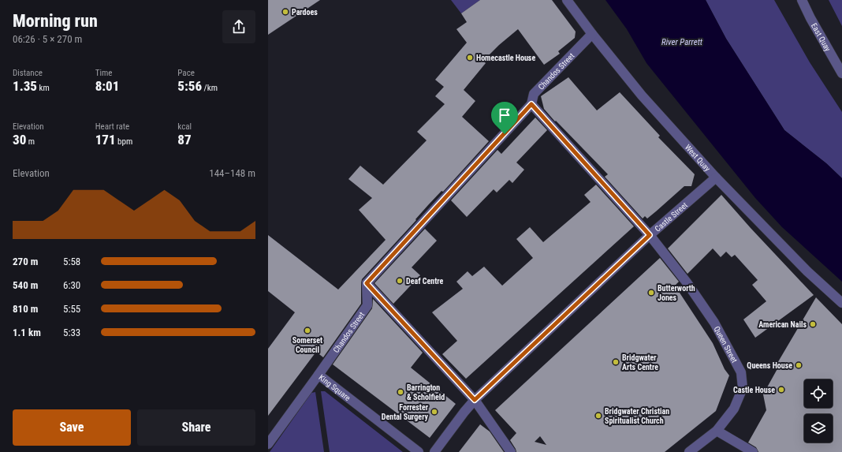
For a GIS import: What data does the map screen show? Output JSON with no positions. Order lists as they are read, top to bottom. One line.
{"streets":{"street":["East Quay","Chandos Street","West Quay","Castle Street","Queen Street","King Square"]},"crossings":[["Chandos Street","West Quay"],["Chandos Street","Queen Street"],["Chandos Street","King Square"],["West Quay","Castle Street"],["Castle Street","Queen Street"]],"water":["River Parrett"],"places":["Pardoes","Homecastle House","Deaf Centre","Butterworth Jones","American Nails","Somerset Council","Bridgwater Arts Centre","Queens House","Castle House","Barrington & Scholfield","Forrester Dental Surgery","Bridgwater Christian Spiritualist Church"],"page":{"heading":["Morning run","06:26 · 5 × 270 m"],"stats":[["Distance","1.35 km"],["Time","8:01"],["Pace","5:56 /km"],["Elevation","30 m"],["Heart rate","171 bpm"],["kcal","87"]],"chart":["Elevation","144–148 m"],"list":[{"name":"270 m","note":"5:58"},{"name":"540 m","note":"6:30"},{"name":"810 m","note":"5:55"},{"name":"1.1 km","note":"5:33"}],"buttons":["Save","Share"]}}
